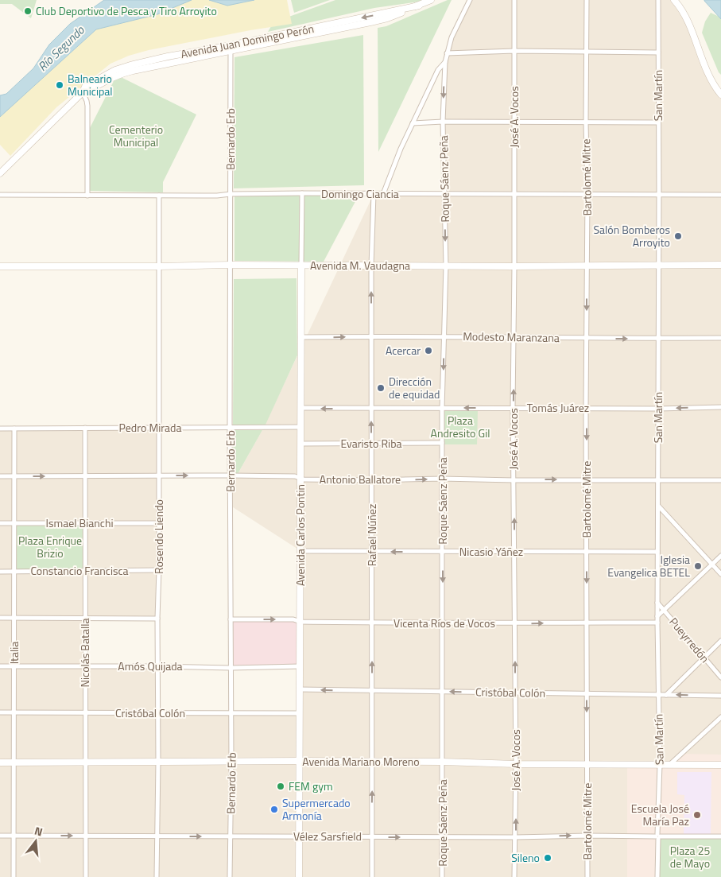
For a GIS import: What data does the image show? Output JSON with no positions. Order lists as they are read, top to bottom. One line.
{"streets":{"main road":["Avenida Juan Domingo Perón","Avenida M. Vaudagna","Avenida Carlos Pontin","Avenida Mariano Moreno"],"street":["San Martín","José A. Vocos","Bernardo Erb","Bartolomé Mitre","Roque Sáenz Peña","Domingo Ciancia","Modesto Maranzana","Tomás Juárez","Pedro Mirada","Evaristo Riba","Antonio Ballatore","Ismael Bianchi","Rafael Núñez","Rosendo Liendo","Nicasio Yáñez","Constancio Francisca","Vicenta Ríos de Vocos","Pueyrredón","Italia","Nicolás Batalla","Amós Quijada","Cristóbal Colón","Vélez Sarsfield"]},"crossings":[["Avenida Juan Domingo Perón","Bernardo Erb"],["San Martín","Domingo Ciancia"],["San Martín","Avenida M. Vaudagna"],["San Martín","Modesto Maranzana"],["San Martín","Tomás Juárez"],["San Martín","Antonio Ballatore"],["San Martín","Nicasio Yáñez"],["San Martín","Vicenta Ríos de Vocos"],["San Martín","Pueyrredón"],["San Martín","Cristóbal Colón"],["San Martín","Avenida Mariano Moreno"],["San Martín","Vélez Sarsfield"],["José A. Vocos","Domingo Ciancia"],["José A. Vocos","Avenida M. Vaudagna"],["José A. Vocos","Modesto Maranzana"],["José A. Vocos","Tomás Juárez"],["José A. Vocos","Antonio Ballatore"],["José A. Vocos","Nicasio Yáñez"],["José A. Vocos","Vicenta Ríos de Vocos"],["José A. Vocos","Cristóbal Colón"],["José A. Vocos","Avenida Mariano Moreno"],["José A. Vocos","Vélez Sarsfield"],["Bernardo Erb","Domingo Ciancia"],["Bernardo Erb","Avenida M. Vaudagna"],["Bernardo Erb","Pedro Mirada"],["Bernardo Erb","Antonio Ballatore"],["Bernardo Erb","Vicenta Ríos de Vocos"],["Bernardo Erb","Amós Quijada"],["Bernardo Erb","Cristóbal Colón"],["Bernardo Erb","Avenida Mariano Moreno"],["Bernardo Erb","Vélez Sarsfield"],["Bartolomé Mitre","Domingo Ciancia"],["Bartolomé Mitre","Avenida M. Vaudagna"],["Bartolomé Mitre","Modesto Maranzana"],["Bartolomé Mitre","Tomás Juárez"],["Bartolomé Mitre","Antonio Ballatore"],["Bartolomé Mitre","Nicasio Yáñez"],["Bartolomé Mitre","Vicenta Ríos de Vocos"],["Bartolomé Mitre","Cristóbal Colón"],["Bartolomé Mitre","Avenida Mariano Moreno"],["Bartolomé Mitre","Vélez Sarsfield"],["Roque Sáenz Peña","Domingo Ciancia"],["Roque Sáenz Peña","Avenida M. Vaudagna"],["Roque Sáenz Peña","Modesto Maranzana"],["Roque Sáenz Peña","Tomás Juárez"],["Roque Sáenz Peña","Evaristo Riba"],["Roque Sáenz Peña","Antonio Ballatore"],["Roque Sáenz Peña","Nicasio Yáñez"],["Roque Sáenz Peña","Vicenta Ríos de Vocos"],["Roque Sáenz Peña","Cristóbal Colón"],["Roque Sáenz Peña","Avenida Mariano Moreno"],["Roque Sáenz Peña","Vélez Sarsfield"],["Domingo Ciancia","Avenida Carlos Pontin"],["Domingo Ciancia","Rafael Núñez"],["Domingo Ciancia","Rosendo Liendo"],["Avenida M. Vaudagna","Avenida Carlos Pontin"],["Avenida M. Vaudagna","Rafael Núñez"],["Avenida M. Vaudagna","Rosendo Liendo"],["Modesto Maranzana","Avenida Carlos Pontin"],["Modesto Maranzana","Rafael Núñez"],["Tomás Juárez","Avenida Carlos Pontin"],["Tomás Juárez","Rafael Núñez"],["Pedro Mirada","Avenida Carlos Pontin"],["Pedro Mirada","Rosendo Liendo"],["Pedro Mirada","Italia"],["Pedro Mirada","Nicolás Batalla"],["Evaristo Riba","Avenida Carlos Pontin"],["Evaristo Riba","Rafael Núñez"],["Antonio Ballatore","Avenida Carlos Pontin"],["Antonio Ballatore","Rafael Núñez"],["Antonio Ballatore","Rosendo Liendo"],["Antonio Ballatore","Italia"],["Antonio Ballatore","Nicolás Batalla"],["Ismael Bianchi","Rosendo Liendo"],["Ismael Bianchi","Italia"],["Ismael Bianchi","Nicolás Batalla"],["Avenida Carlos Pontin","Nicasio Yáñez"],["Avenida Carlos Pontin","Vicenta Ríos de Vocos"],["Avenida Carlos Pontin","Amós Quijada"],["Avenida Carlos Pontin","Cristóbal Colón"],["Avenida Carlos Pontin","Avenida Mariano Moreno"],["Avenida Carlos Pontin","Vélez Sarsfield"],["Rafael Núñez","Nicasio Yáñez"],["Rafael Núñez","Vicenta Ríos de Vocos"],["Rafael Núñez","Cristóbal Colón"],["Rafael Núñez","Avenida Mariano Moreno"],["Rafael Núñez","Vélez Sarsfield"],["Rosendo Liendo","Constancio Francisca"],["Rosendo Liendo","Amós Quijada"],["Rosendo Liendo","Cristóbal Colón"],["Rosendo Liendo","Avenida Mariano Moreno"],["Rosendo Liendo","Vélez Sarsfield"],["Constancio Francisca","Italia"],["Constancio Francisca","Nicolás Batalla"],["Italia","Amós Quijada"],["Italia","Cristóbal Colón"],["Italia","Avenida Mariano Moreno"],["Italia","Vélez Sarsfield"],["Nicolás Batalla","Amós Quijada"],["Nicolás Batalla","Cristóbal Colón"],["Nicolás Batalla","Avenida Mariano Moreno"],["Nicolás Batalla","Vélez Sarsfield"]],"one_way":["Tomás Juárez","Antonio Ballatore","Rafael Núñez","Vélez Sarsfield"],"water":["Río Segundo"],"parks":["Cementerio Municipal","Plaza Andresito Gil","Plaza Enrique Brizio","Plaza 25 de Mayo"],"places":["Club Deportivo de Pesca y Tiro Arroyito","Balneario Municipal","Salón Bomberos Arroyito","Acercar","Dirección de equidad","Iglesia Evangelica BETEL","FEM gym","Supermercado Armonía","Escuela José María Paz","Sileno"],"north":"top"}
